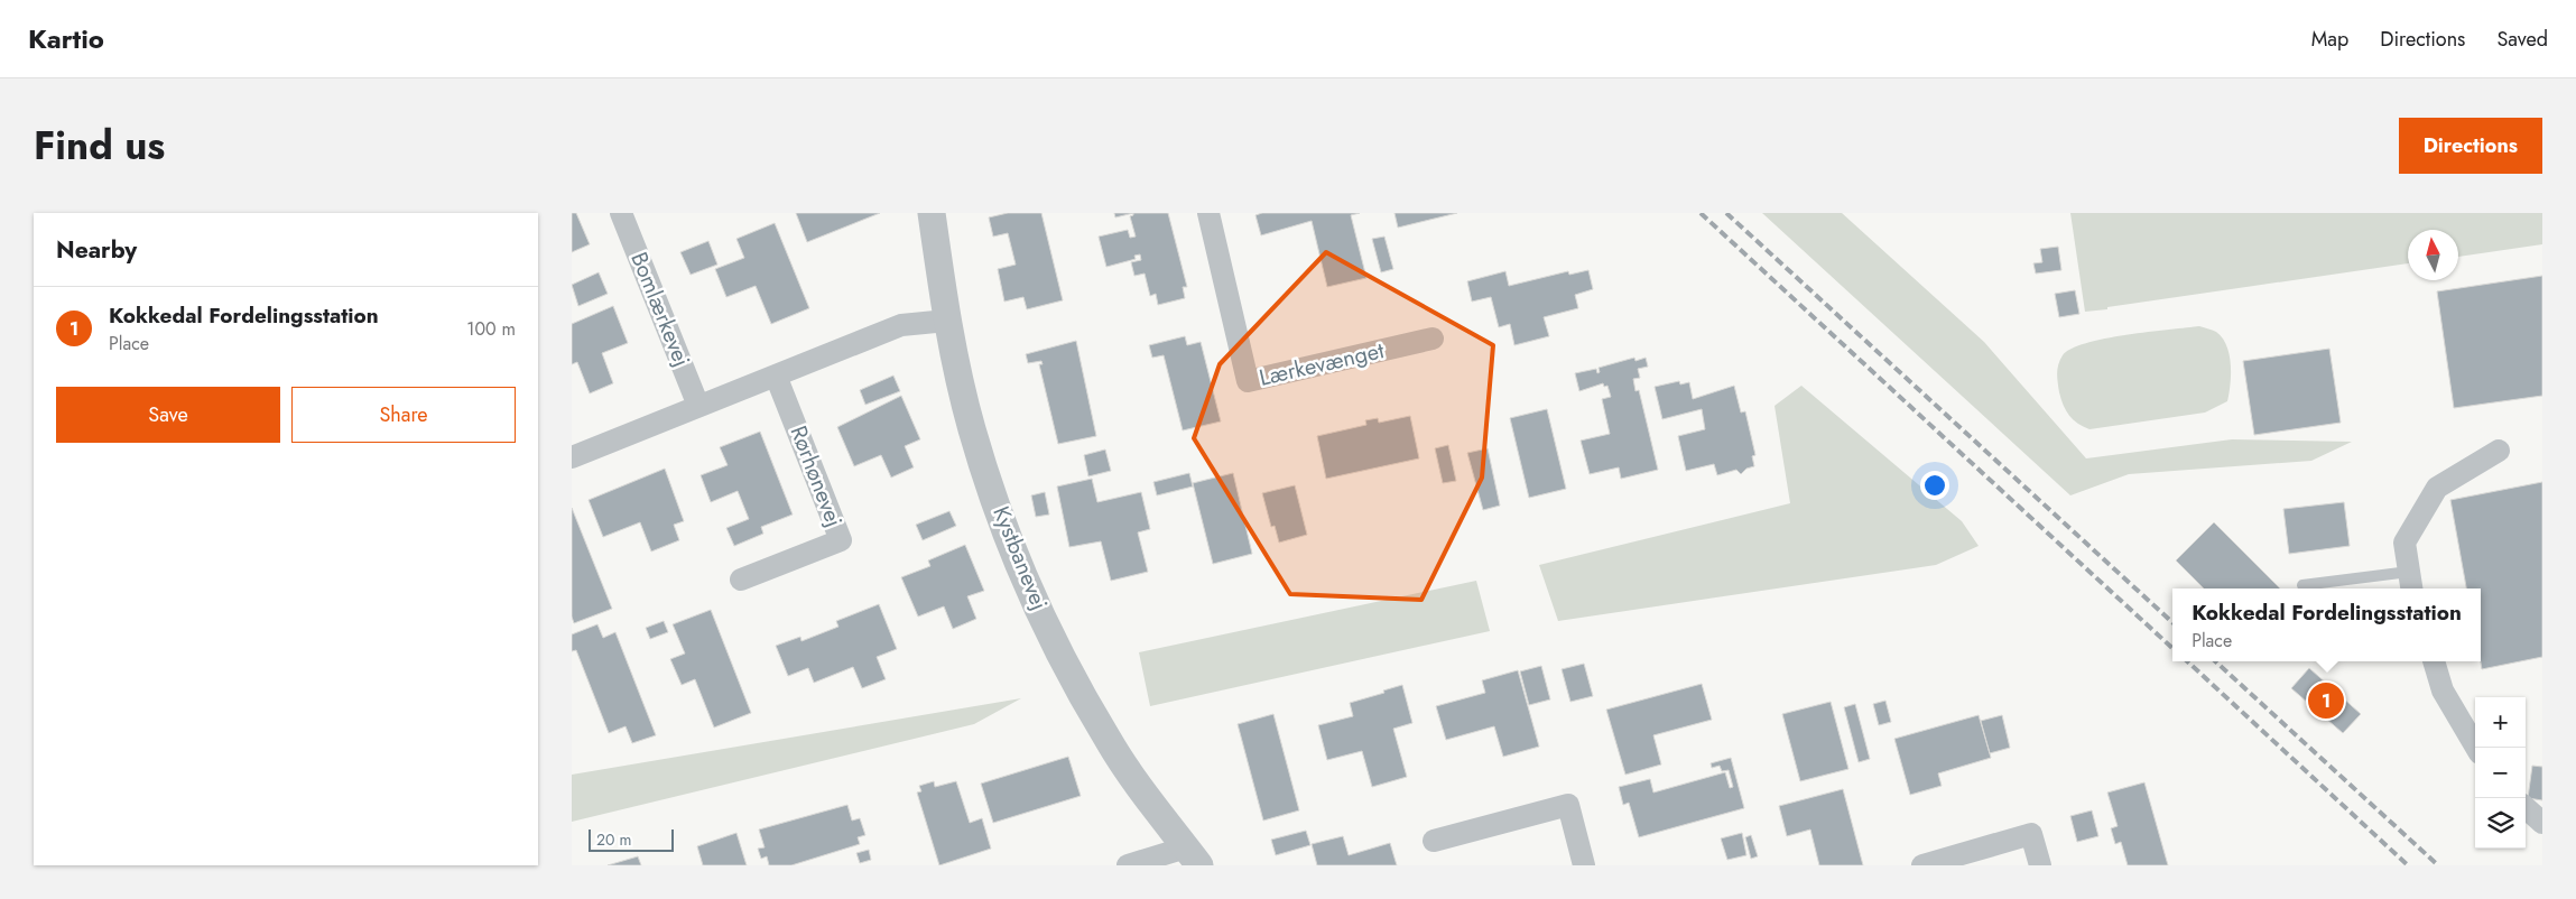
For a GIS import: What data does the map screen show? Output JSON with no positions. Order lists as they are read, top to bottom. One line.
{"streets":{"street":["Bomlærkevej","Lærkevænget","Rørhønevej","Kystbanevej"]},"scale_bar":"20 m","north":"top","page":{"header":"Kartio","nav":["Map","Directions","Saved"],"title":"Find us","buttons":["Directions",["Save","Share"]],"heading":"Nearby","list":[{"mark":"1","name":"Kokkedal Fordelingsstation","note":"Place","value":"100 m"}],"popup":["Kokkedal Fordelingsstation","Place"],"pins":"1","map_buttons":["+","−"],"scale":"20 m"}}
